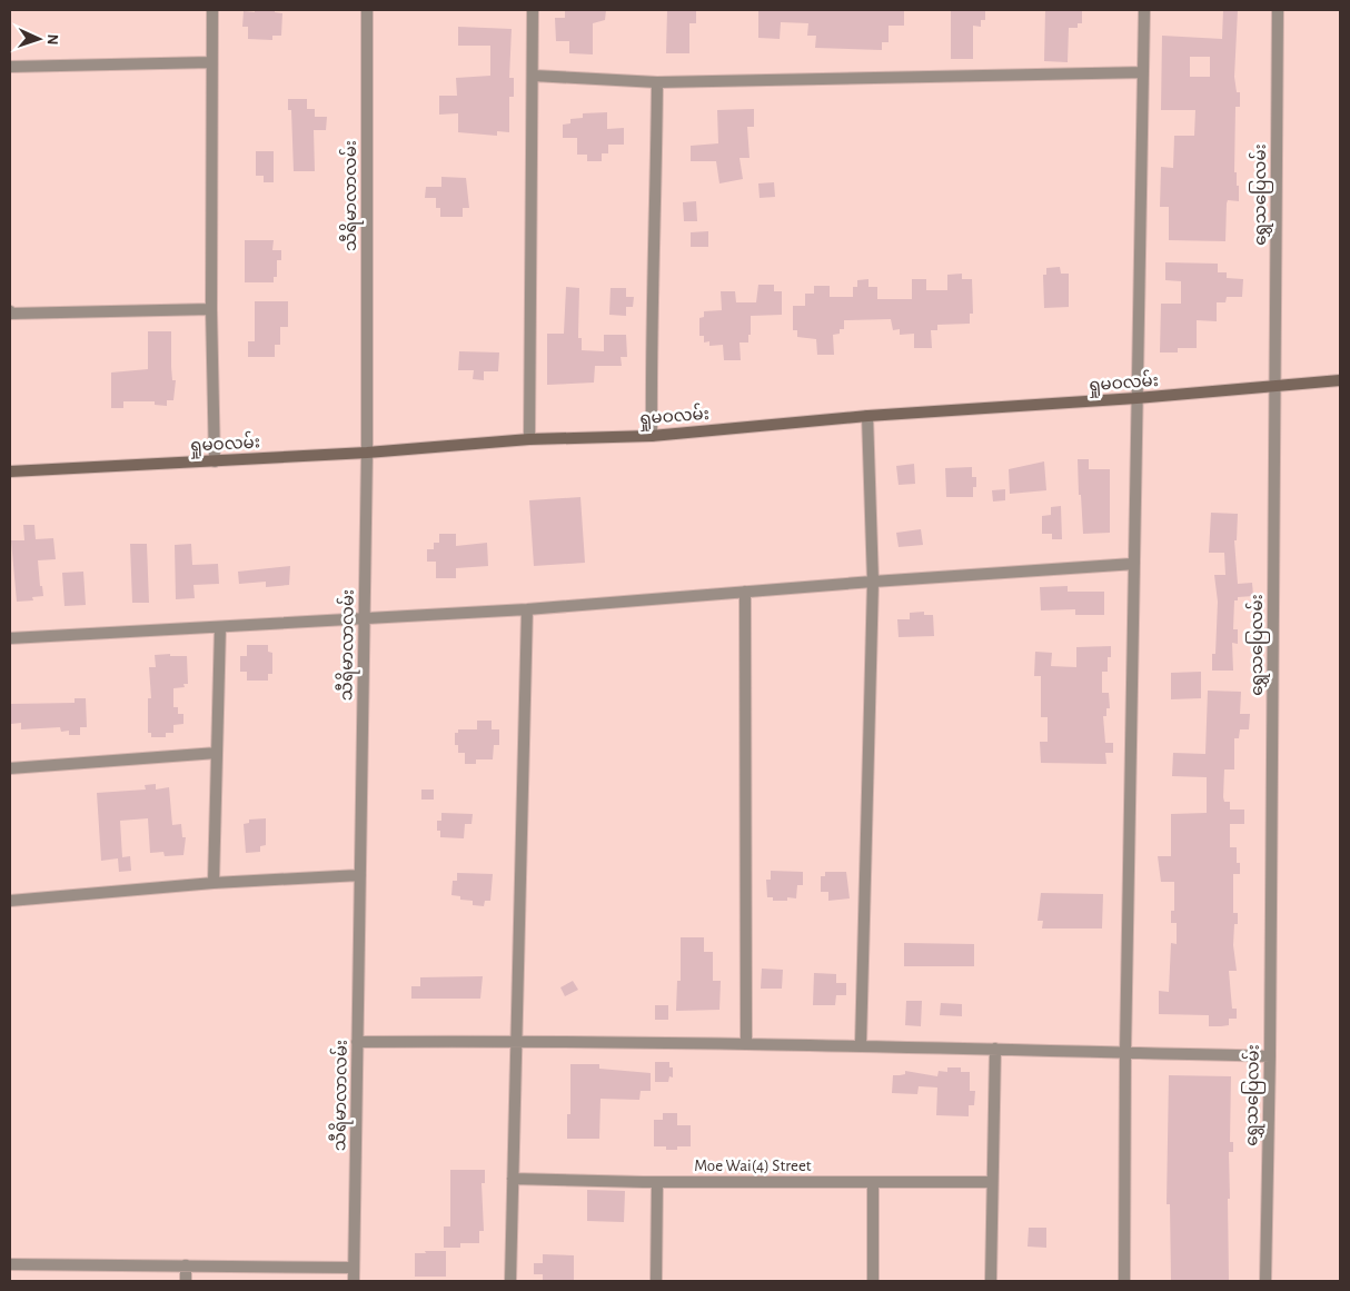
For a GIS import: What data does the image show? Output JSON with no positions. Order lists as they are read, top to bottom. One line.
{"streets":{"street":["ရွှေသပြေလမ်း","သီရိမာလာလမ်း","ရှုမဝလမ်း","Moe Wai(4) Street"]},"crossings":[["ရွှေသပြေလမ်း","ရှုမဝလမ်း"],["သီရိမာလာလမ်း","ရှုမဝလမ်း"]],"north":"right"}
